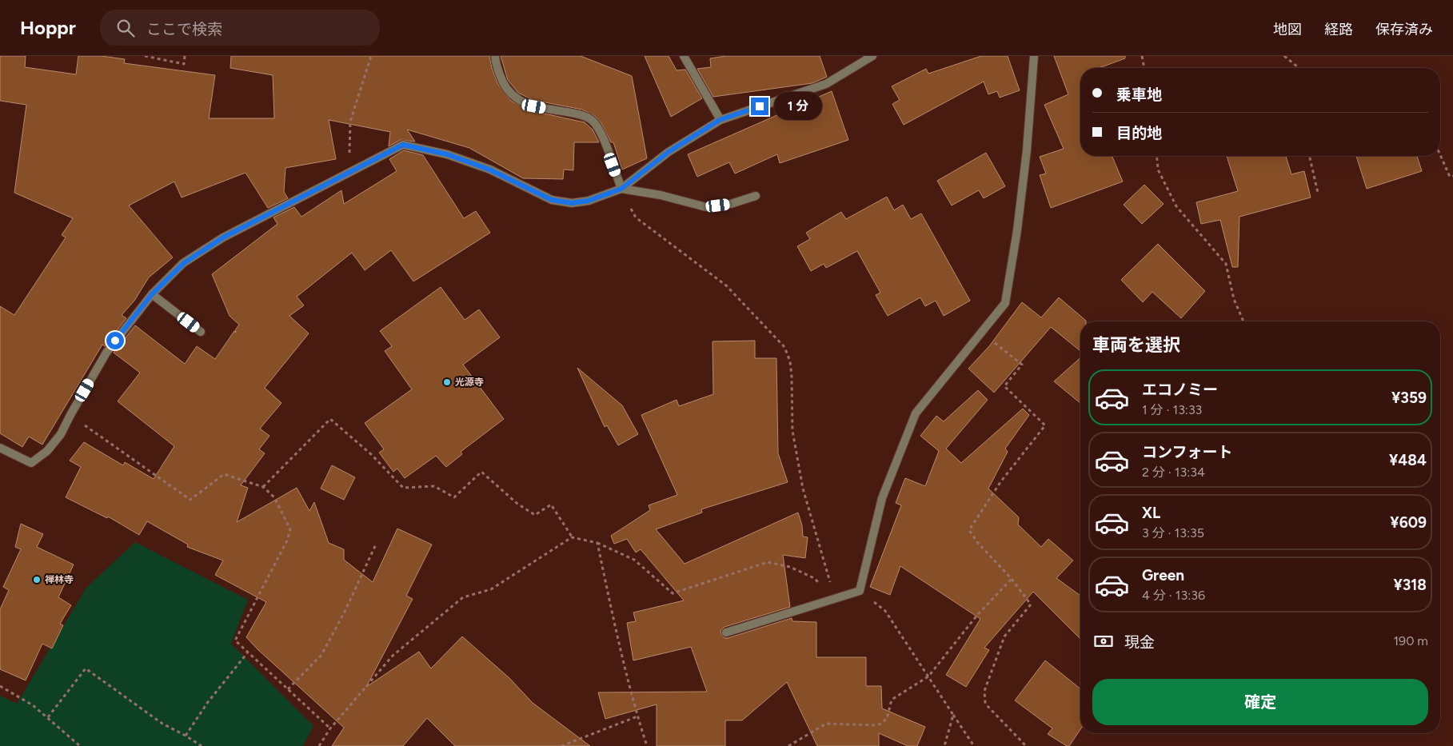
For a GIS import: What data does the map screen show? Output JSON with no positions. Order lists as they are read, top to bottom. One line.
{"places":["光源寺","禅林寺"],"page":{"header":"Hoppr","search":"ここで検索","nav":["地図","経路","保存済み"],"banner":["乗車地","目的地"],"bubble":"1 分","heading":"車両を選択","list":[{"name":"エコノミー","note":"1 分 · 13:33","value":"¥359"},{"name":"コンフォート","note":"2 分 · 13:34","value":"¥484"},{"name":"XL","note":"3 分 · 13:35","value":"¥609"},{"name":"Green","note":"4 分 · 13:36","value":"¥318"}],"pay":["現金","190 m"],"buttons":"確定"}}
